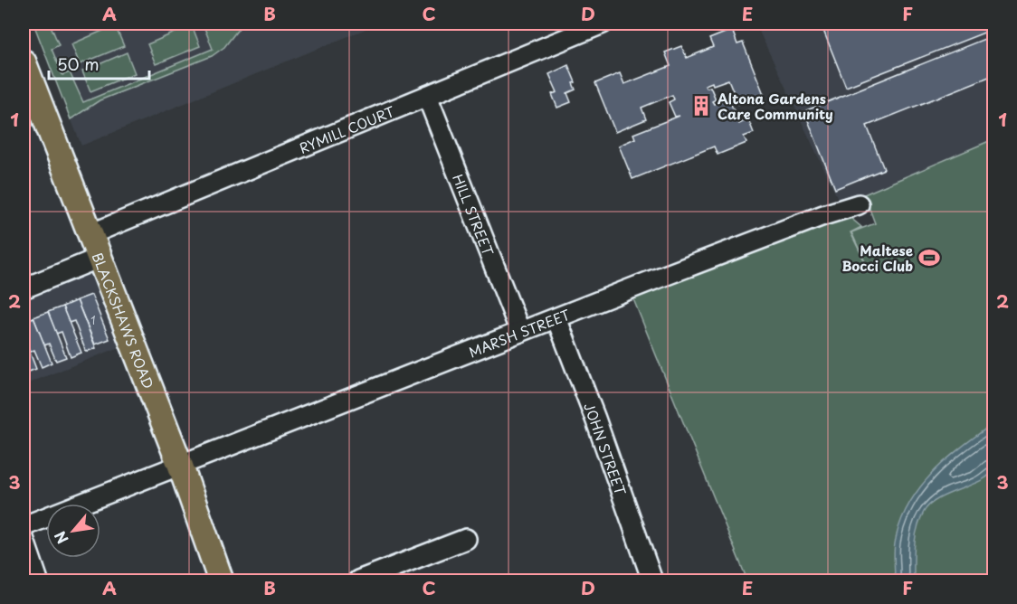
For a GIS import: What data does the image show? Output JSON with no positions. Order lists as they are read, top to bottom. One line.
{"streets":{"main road":["BLACKSHAWS ROAD"],"street":["RYMILL COURT","HILL STREET","MARSH STREET","JOHN STREET"]},"crossings":[["RYMILL COURT","HILL STREET"],["RYMILL COURT","BLACKSHAWS ROAD"],["HILL STREET","MARSH STREET"],["BLACKSHAWS ROAD","MARSH STREET"],["MARSH STREET","JOHN STREET"]],"places":{"building":["Altona Gardens Care Community"],"sports":["Maltese Bocci Club"]},"house_numbers":["1"],"scale_bar":"50 m","north":"bottom left","grid":{"columns":["A","B","C","D","E","F"],"rows":["1","2","3"]}}
